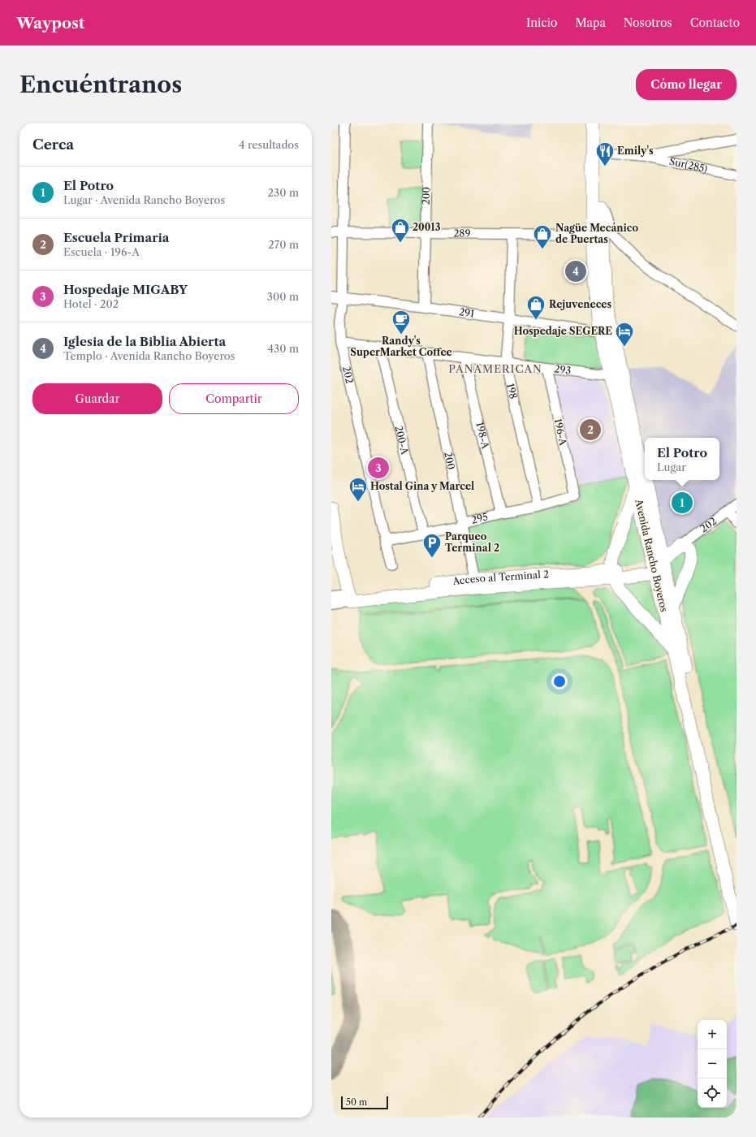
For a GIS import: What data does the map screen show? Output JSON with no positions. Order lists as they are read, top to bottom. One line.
{"streets":{"highway":["Avenida Rancho Boyeros"],"main road":["Acceso al Terminal 2"],"street":["Sur(285)","200","289","291","293","202","198","196-A","198-A","200-A","295"]},"crossings":[["Sur(285)","Avenida Rancho Boyeros"],["200","289"],["200","291"],["200","293"],["200","295"],["200","Acceso al Terminal 2"],["289","202"],["289","198"],["289","Avenida Rancho Boyeros"],["291","202"],["291","198"],["291","Avenida Rancho Boyeros"],["293","202"],["293","198"],["293","196-A"],["293","198-A"],["293","200-A"],["293","Avenida Rancho Boyeros"],["202","295"],["198","295"],["196-A","295"],["198-A","295"],["200-A","295"],["Avenida Rancho Boyeros","Acceso al Terminal 2"]],"districts":["PANAMERICAN"],"places":{"restaurant":["Emily's"],"shop":["20013","Nagüe Mecánico de Puertas","Rejuveneces"],"cafe":["Randy's SuperMarket Coffee"],"hotel":["Hospedaje SEGERE","Hostal Gina y Marcel"],"parking":["Parqueo Terminal 2"]},"scale_bar":"50 m","page":{"header":"Waypost","nav":["Inicio","Mapa","Nosotros","Contacto"],"buttons":["Cómo llegar",["Guardar","Compartir"]],"title":"Encuéntranos","heading":["Cerca","4 resultados"],"list":[{"mark":"1","name":"El Potro","note":"Lugar · Avenida Rancho Boyeros","value":"230 m"},{"mark":"2","name":"Escuela Primaria","note":"Escuela · 196-A","value":"270 m"},{"mark":"3","name":"Hospedaje MIGABY","note":"Hotel · 202","value":"300 m"},{"mark":"4","name":"Iglesia de la Biblia Abierta","note":"Templo · Avenida Rancho Boyeros","value":"430 m"}],"pins":["4","2","3","1"],"popup":["El Potro","Lugar"],"map_buttons":["+","−"],"scale":"50 m"}}
